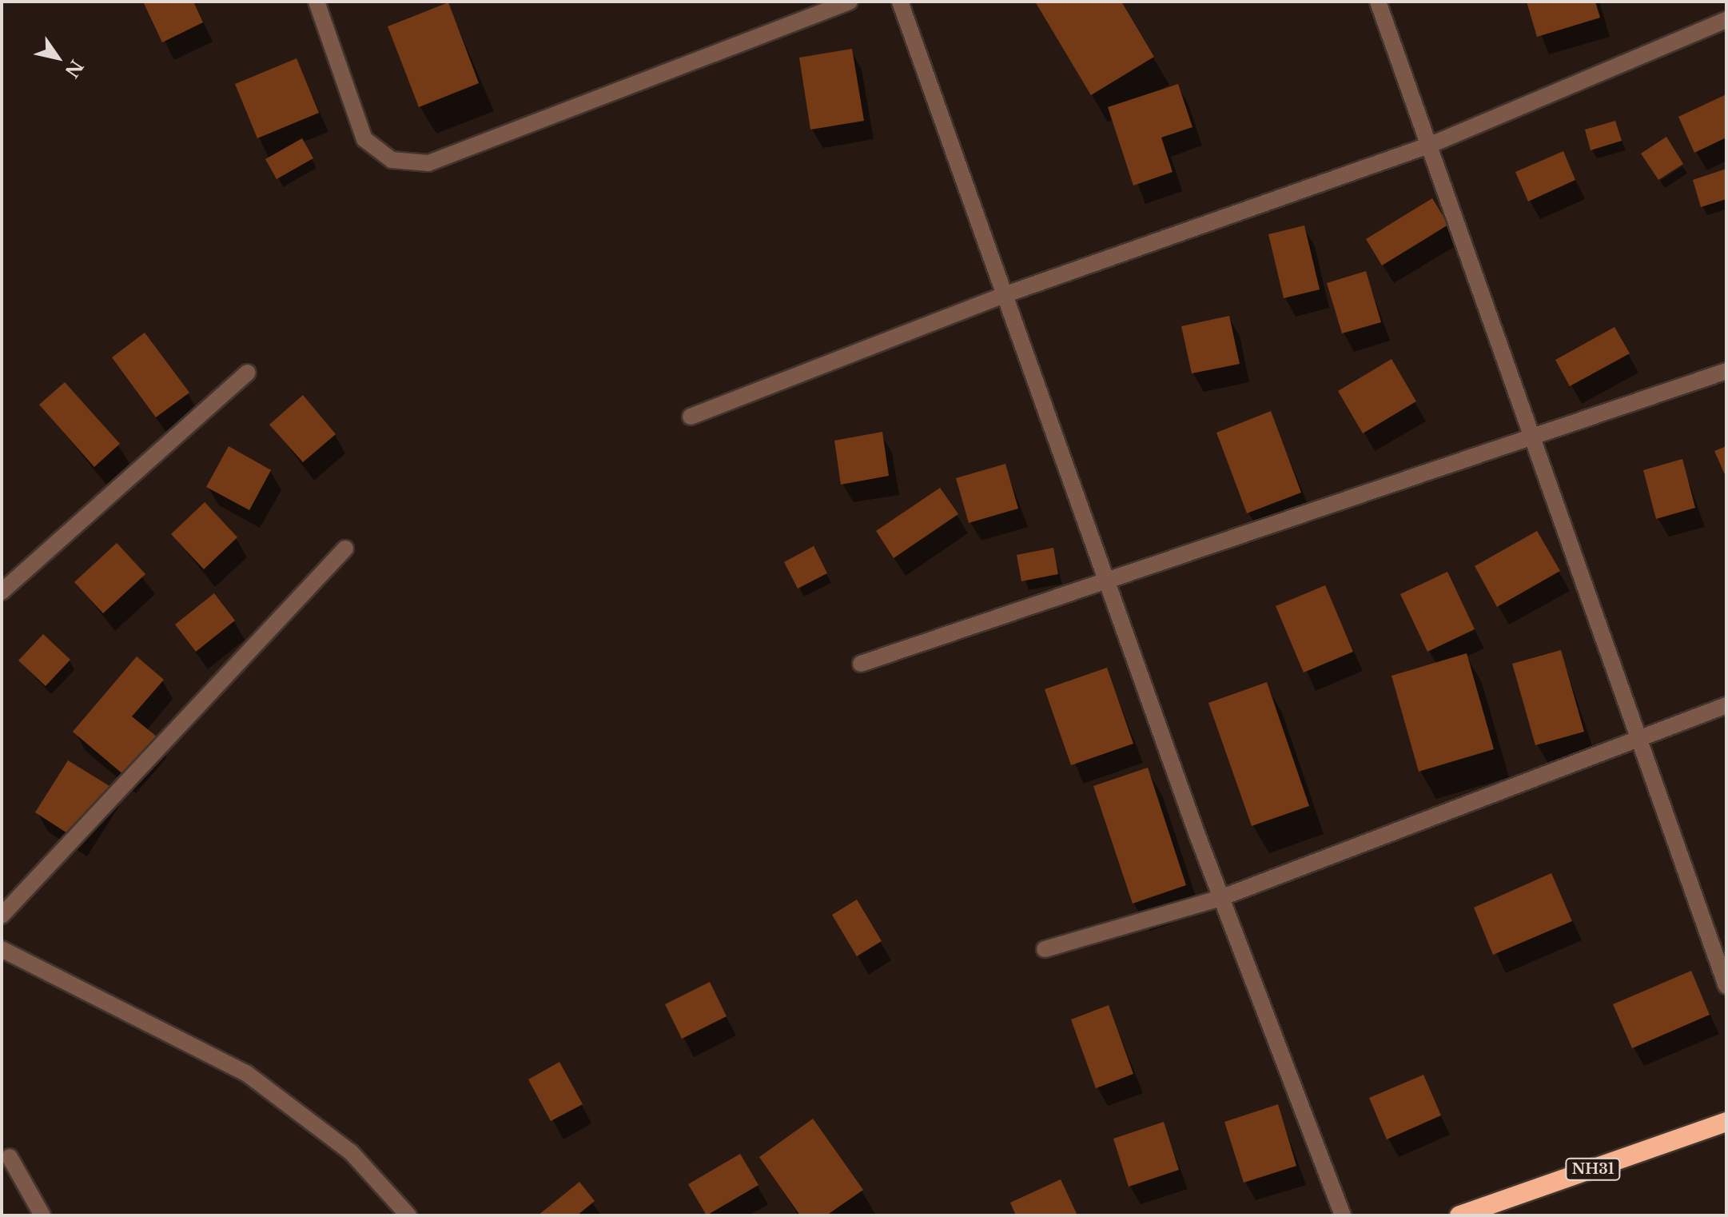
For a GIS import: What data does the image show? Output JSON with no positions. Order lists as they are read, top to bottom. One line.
{"streets":{"highway":["NH31"]},"north":"bottom right"}
